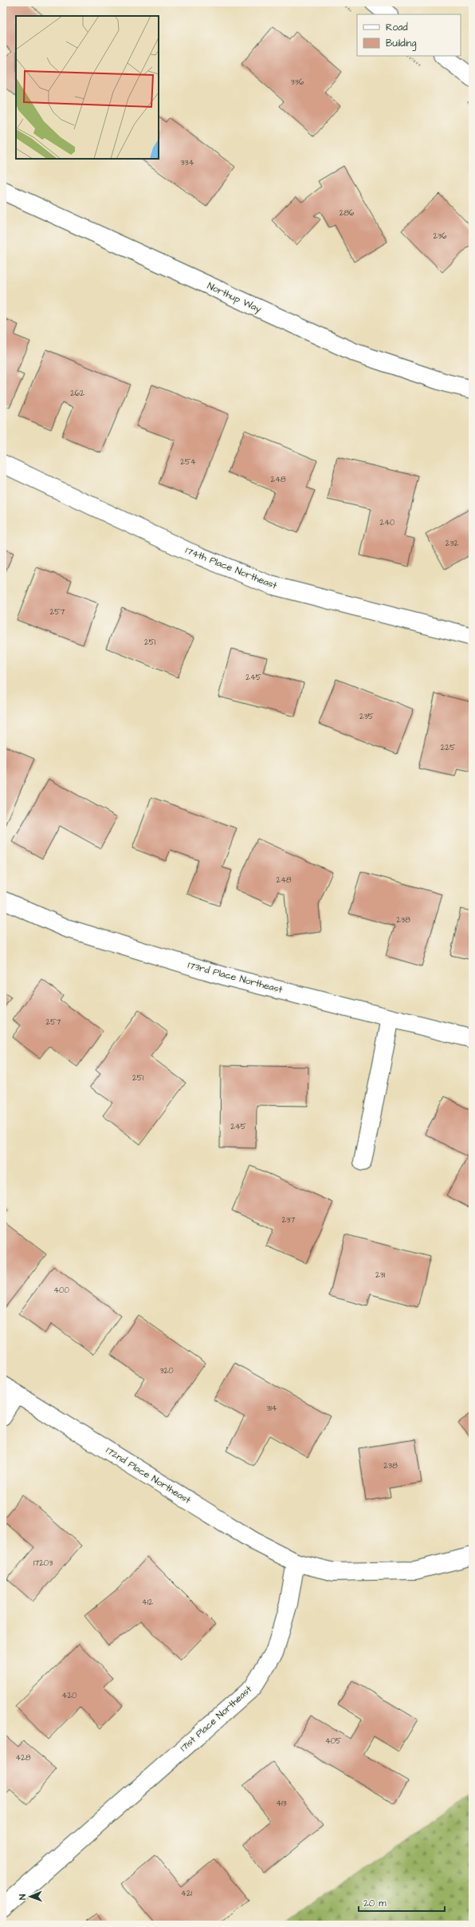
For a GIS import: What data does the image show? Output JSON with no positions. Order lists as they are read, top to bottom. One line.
{"streets":{"street":["Northup Way","174th Place Northeast","173rd Place Northeast","172nd Place Northeast","171st Place Northeast"]},"crossings":[["172nd Place Northeast","171st Place Northeast"]],"house_numbers":["336","334","286","236","262","254","248","240","232","257","251","245","235","225","248","238","257","251","245","237","231","400","320","314","238","17203","412","420","405","428","413","421"],"legend":["Road","Building"],"scale_bar":"20 m","north":"left"}
